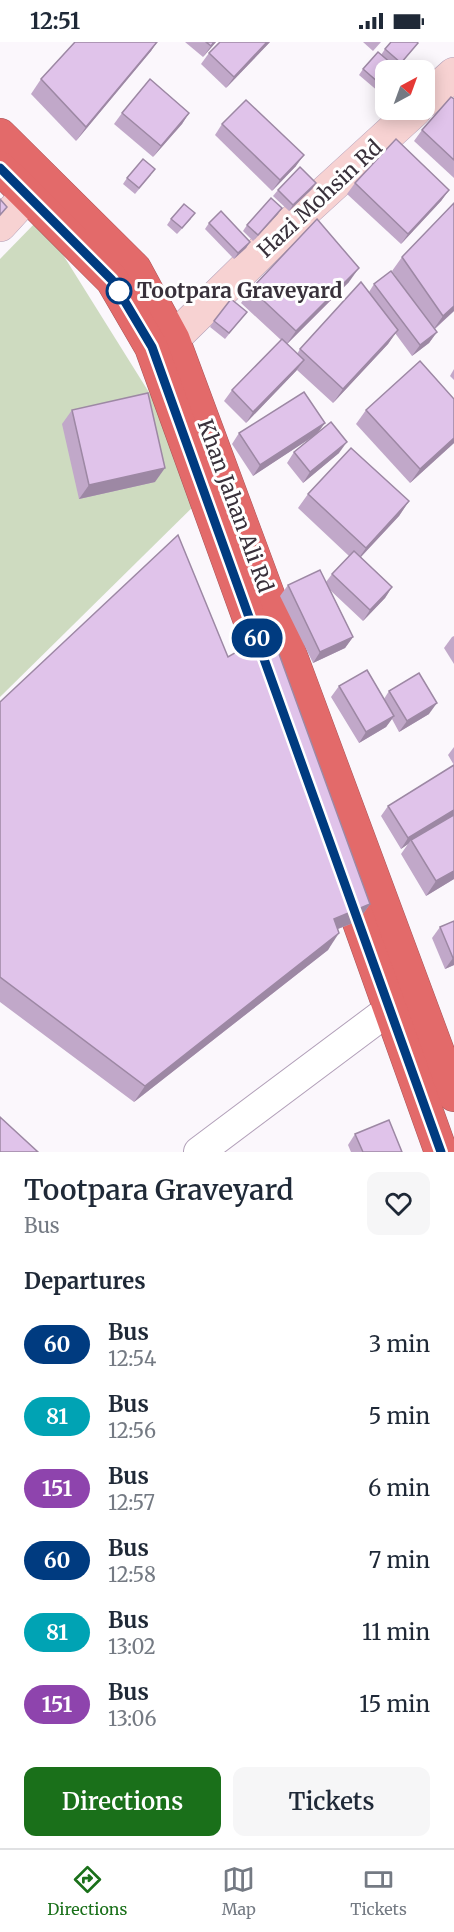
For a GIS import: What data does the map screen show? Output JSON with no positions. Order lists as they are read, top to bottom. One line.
{"streets":{"highway":["Khan Jahan Ali Rd"],"street":["Hazi Mohsin Rd"]},"crossings":[["Hazi Mohsin Rd","Khan Jahan Ali Rd"]],"places":["Tootpara Graveyard"],"lines":["bus line 60"],"north":"top right","page":{"status":"12:51","on_map":"60","heading":[["Tootpara Graveyard","Bus"],"Departures"],"list":[{"mark":"60","name":"Bus","note":"12:54","value":"3 min"},{"mark":"81","name":"Bus","note":"12:56","value":"5 min"},{"mark":"151","name":"Bus","note":"12:57","value":"6 min"},{"mark":"60","name":"Bus","note":"12:58","value":"7 min"},{"mark":"81","name":"Bus","note":"13:02","value":"11 min"},{"mark":"151","name":"Bus","note":"13:06","value":"15 min"}],"buttons":["Directions","Tickets"],"tabs":["Directions","Map","Tickets"]}}
